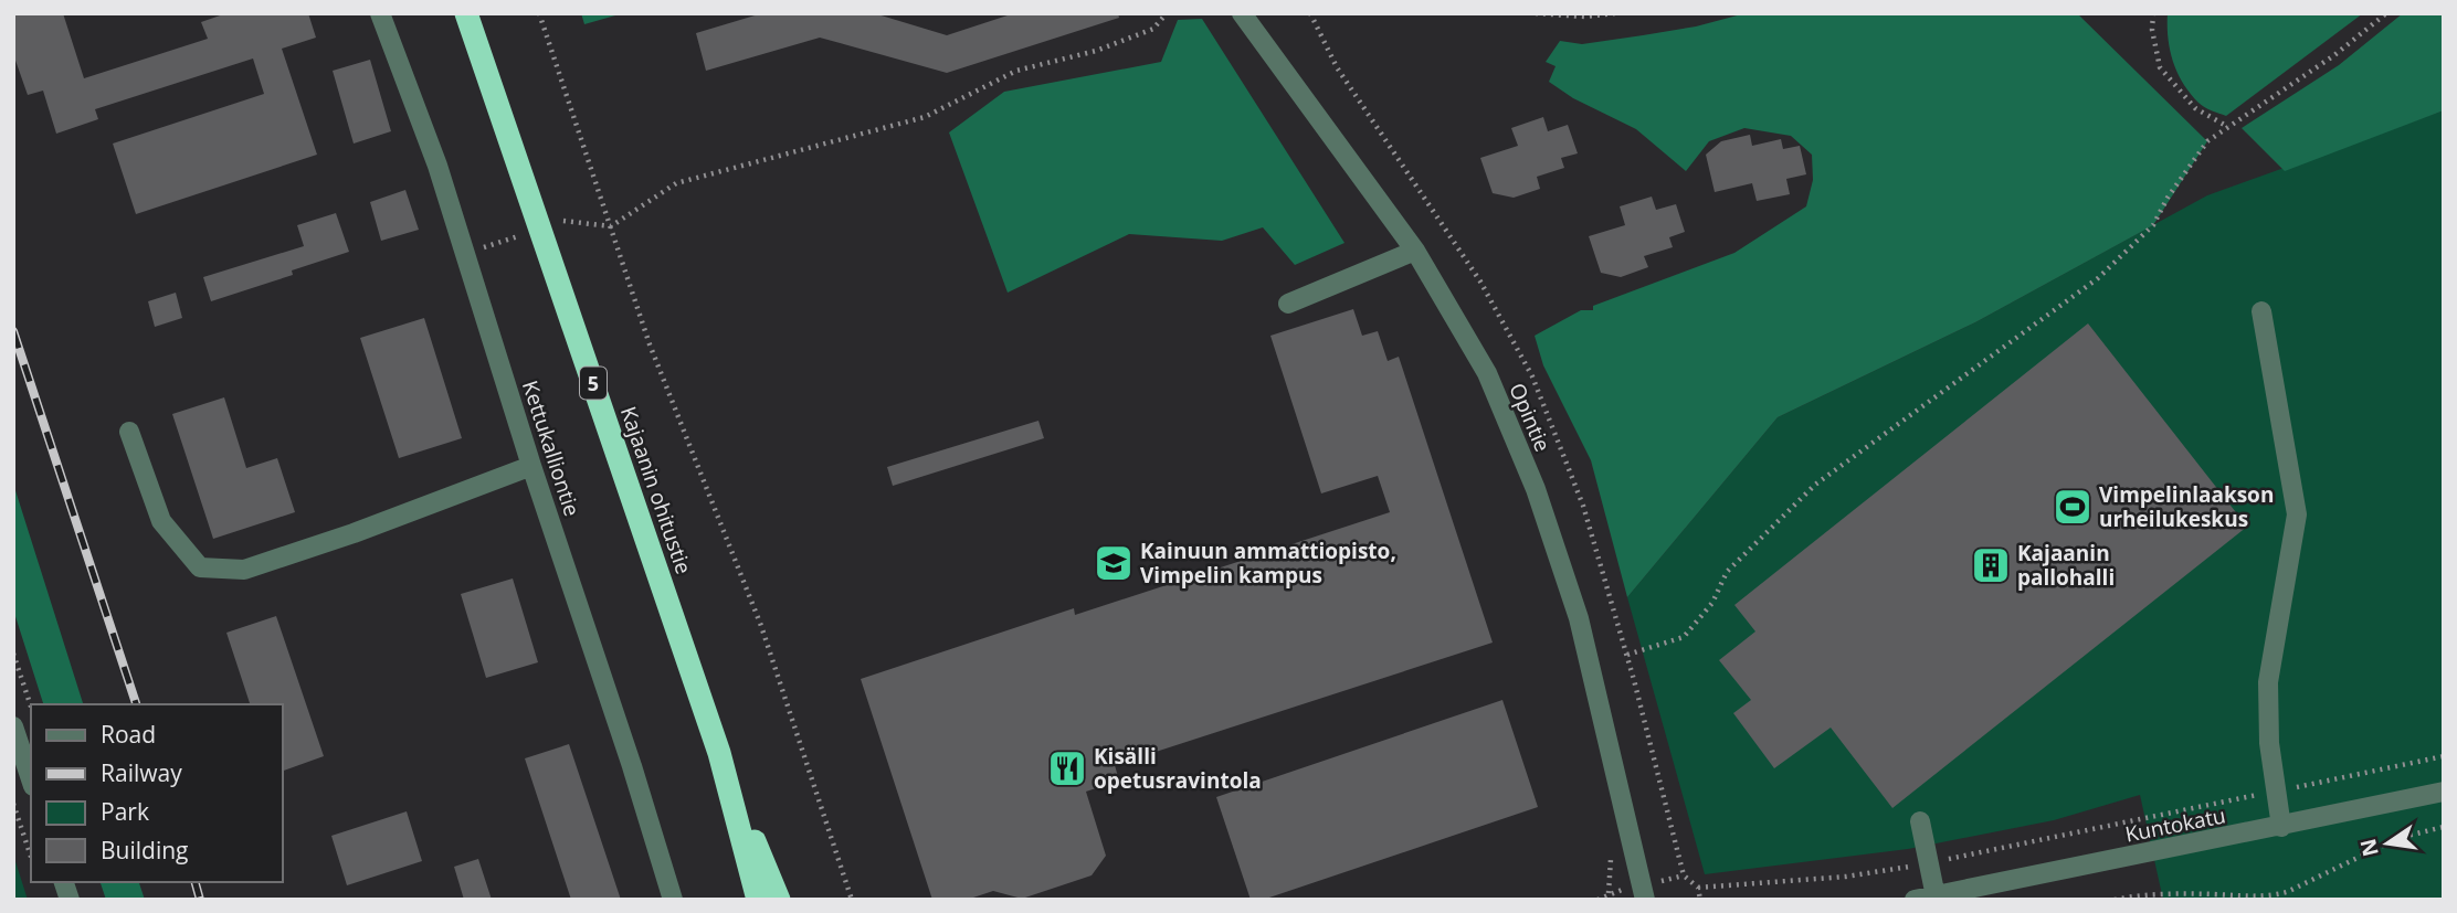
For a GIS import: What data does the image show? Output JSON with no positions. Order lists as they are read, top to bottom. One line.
{"streets":{"highway":["5","Kajaanin ohitustie"],"street":["Opintie","Kettukalliontie","Kuntokatu"]},"crossings":[["5","Kajaanin ohitustie"]],"places":{"sports":["Vimpelinlaakson urheilukeskus"],"school or university":["Kainuun ammattiopisto, Vimpelin kampus"],"building":["Kajaanin pallohalli"],"restaurant":["Kisälli opetusravintola"]},"legend":["Road","Railway","Park","Building"],"north":"left"}
